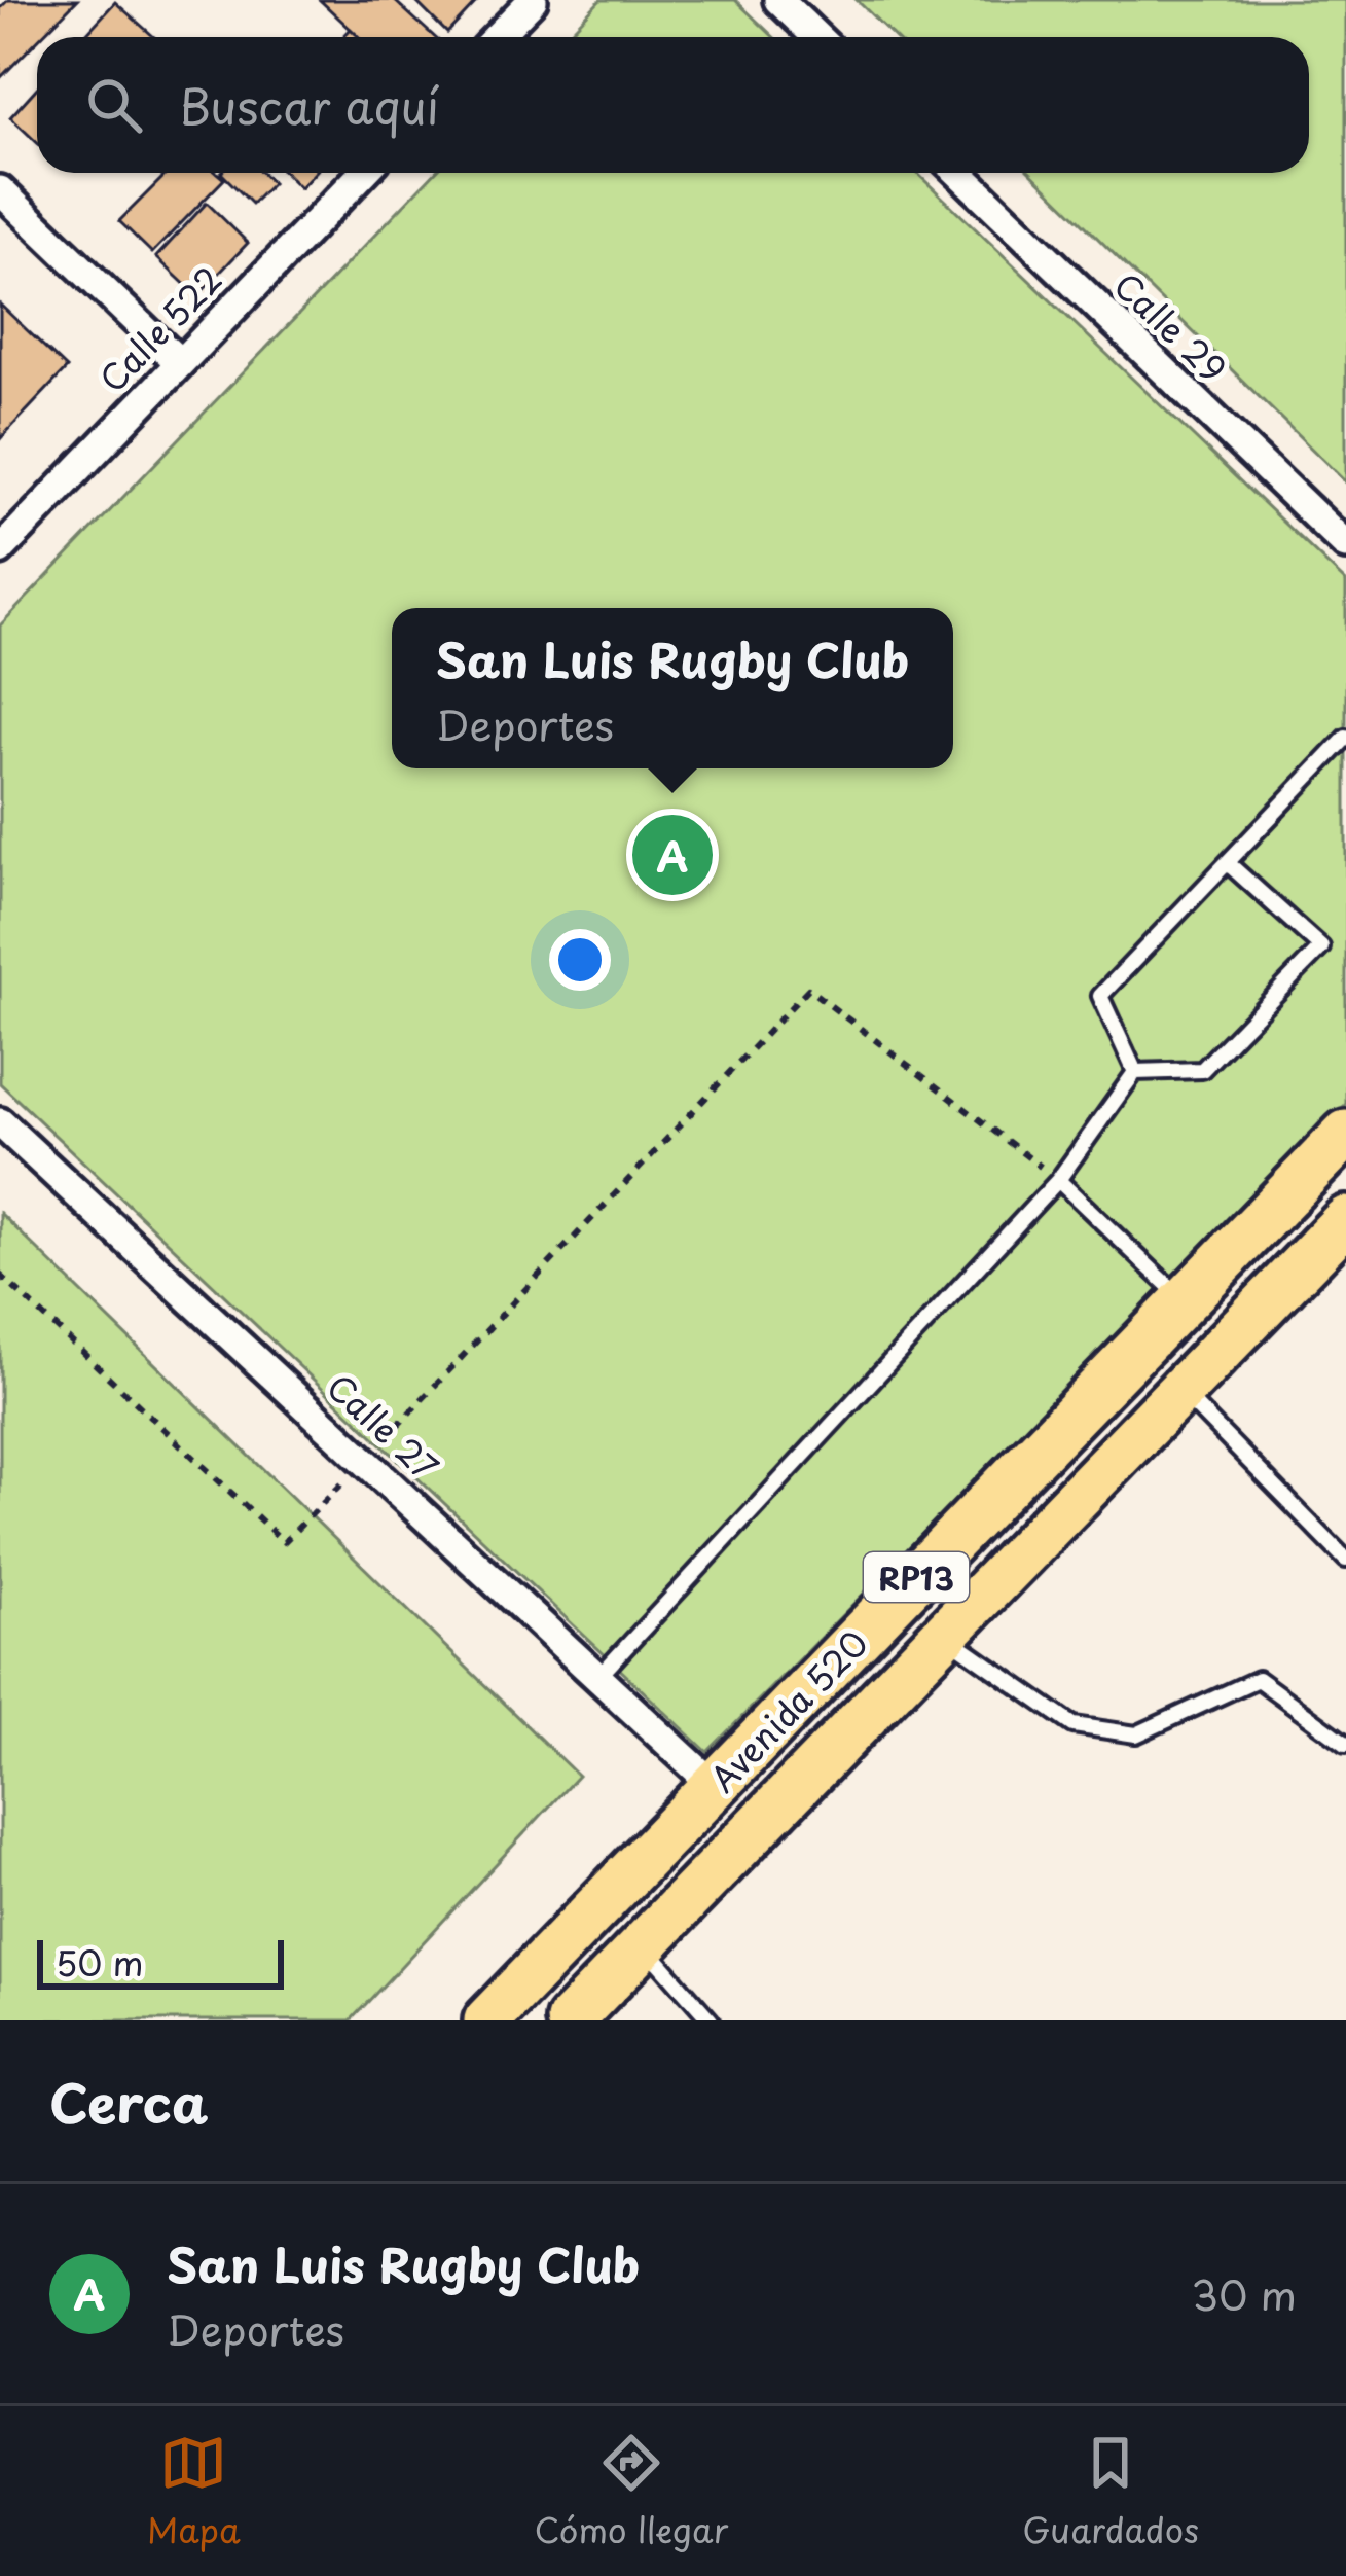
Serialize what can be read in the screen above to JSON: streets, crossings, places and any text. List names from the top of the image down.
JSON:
{
  "streets": {
    "main road": ["RP13", "Avenida 520"],
    "street": ["Calle 29", "Calle 522", "Calle 27"]
  },
  "crossings": [
    ["Calle 27", "Avenida 520"]
  ],
  "scale_bar": "50 m",
  "page": {
    "search": "Buscar aquí",
    "popup": ["San Luis Rugby Club", "Deportes"],
    "pins": "A",
    "scale": "50 m",
    "heading": "Cerca",
    "list": [
      {
        "mark": "A",
        "name": "San Luis Rugby Club",
        "note": "Deportes",
        "value": "30 m"
      }
    ],
    "nav": ["Mapa", "Cómo llegar", "Guardados"]
  }
}
